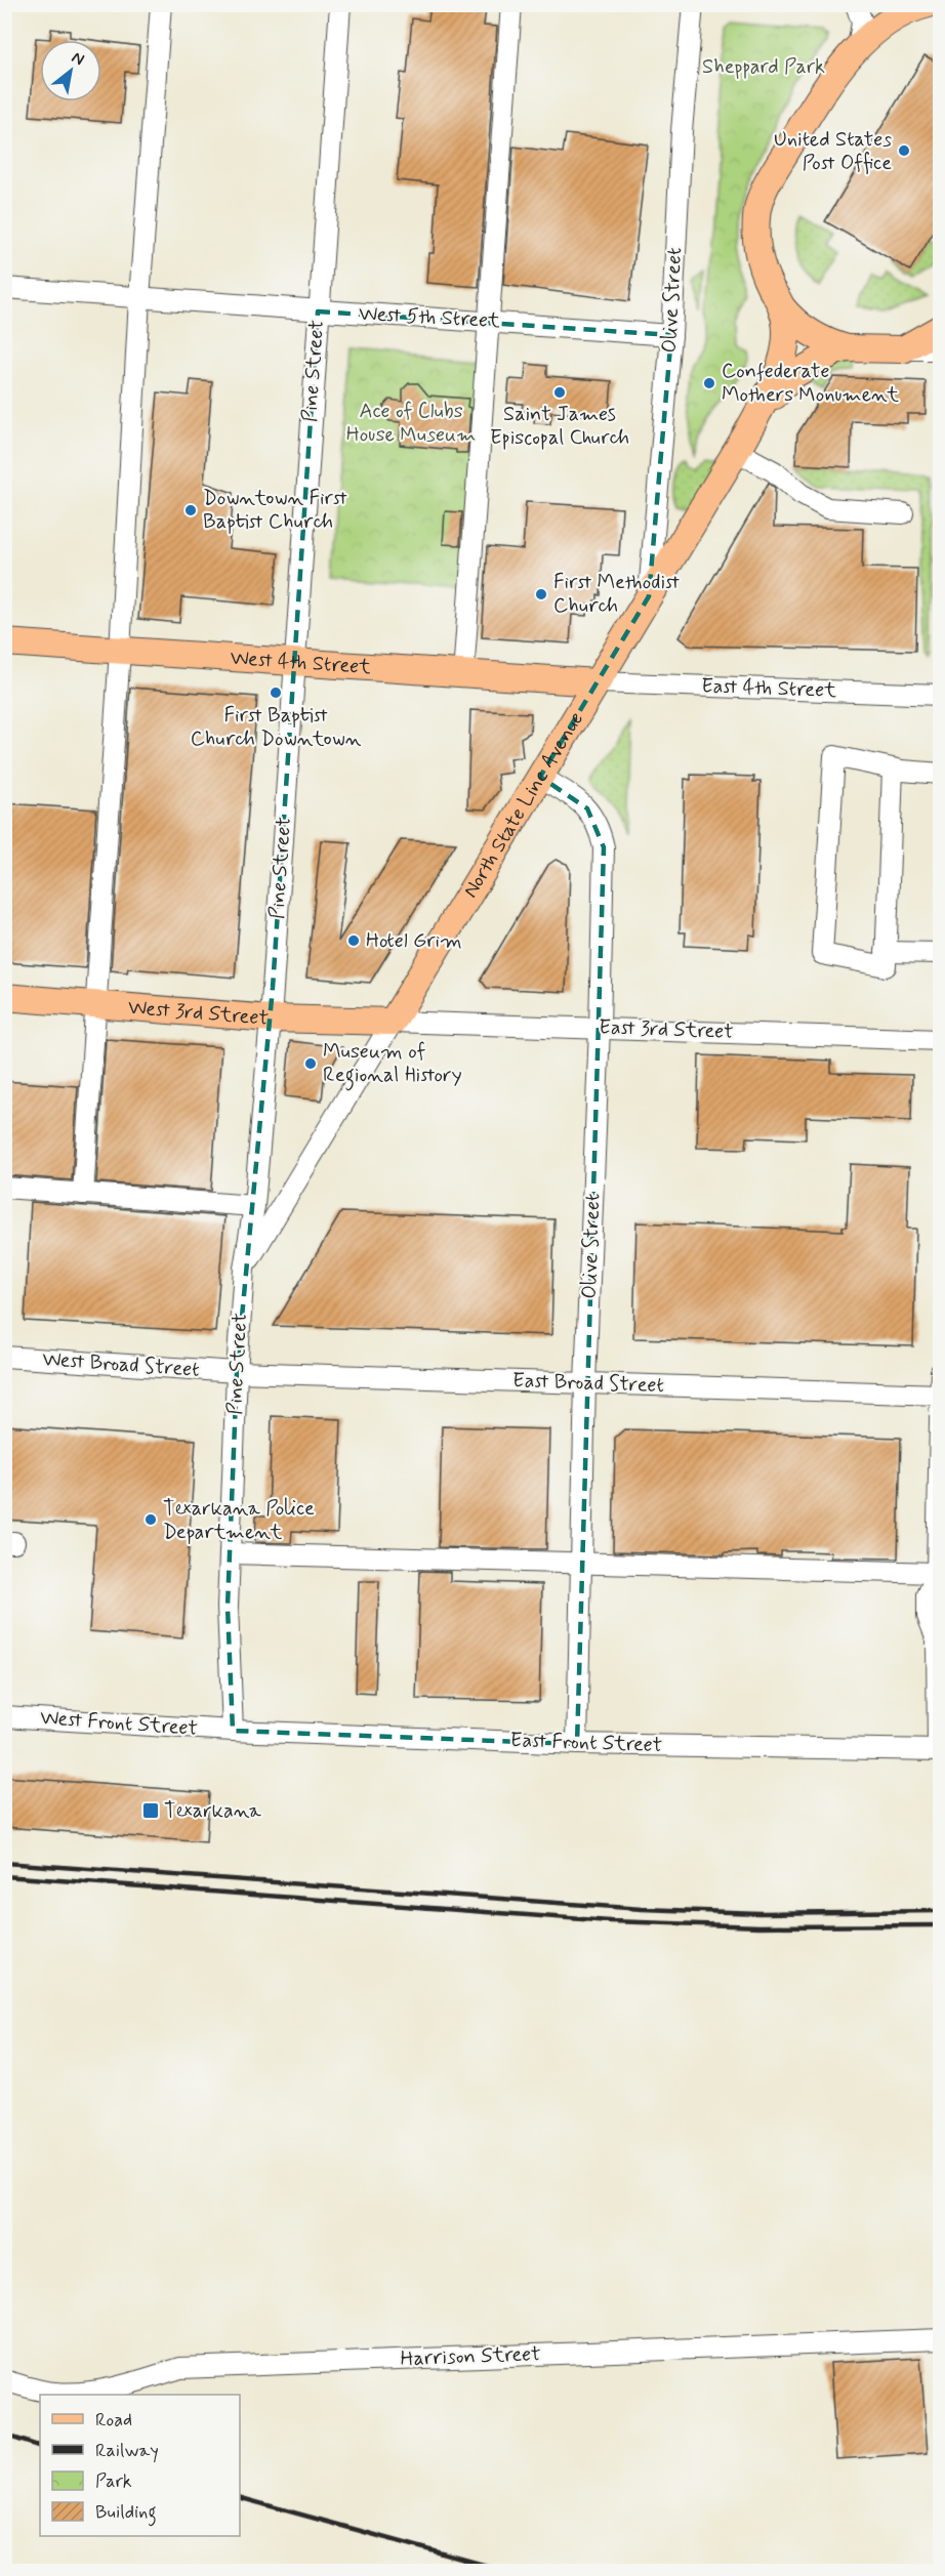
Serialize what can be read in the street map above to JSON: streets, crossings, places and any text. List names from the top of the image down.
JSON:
{
  "streets": {
    "main road": ["West 4th Street", "North State Line Avenue", "West 3rd Street"],
    "street": [
      "Olive Street",
      "West 5th Street",
      "Pine Street",
      "East 4th Street",
      "East 3rd Street",
      "West Broad Street",
      "East Broad Street",
      "West Front Street",
      "East Front Street",
      "Harrison Street"
    ]
  },
  "crossings": [
    ["Olive Street", "West 5th Street"],
    ["Olive Street", "North State Line Avenue"],
    ["Olive Street", "East 3rd Street"],
    ["Olive Street", "East Broad Street"],
    ["Olive Street", "East Front Street"],
    ["West 5th Street", "Pine Street"],
    ["Pine Street", "West 4th Street"],
    ["Pine Street", "North State Line Avenue"],
    ["Pine Street", "West 3rd Street"],
    ["Pine Street", "West Broad Street"],
    ["Pine Street", "East Broad Street"],
    ["Pine Street", "West Front Street"],
    ["Pine Street", "East Front Street"],
    ["West 4th Street", "East 4th Street"],
    ["West 4th Street", "North State Line Avenue"],
    ["East 4th Street", "North State Line Avenue"],
    ["North State Line Avenue", "West 3rd Street"],
    ["North State Line Avenue", "East 3rd Street"],
    ["West 3rd Street", "East 3rd Street"],
    ["West Broad Street", "East Broad Street"],
    ["West Front Street", "East Front Street"]
  ],
  "parks": ["Sheppard Park", "Ace of Clubs House Museum"],
  "places": {
    "other": [
      "United States Post Office",
      "Confederate Mothers Monument",
      "Saint James Episcopal Church",
      "Downtown First Baptist Church",
      "First Methodist Church",
      "First Baptist Church Downtown",
      "Hotel Grim",
      "Museum of Regional History",
      "Texarkana Police Department"
    ],
    "transit": ["Texarkana"]
  },
  "legend": [
    "Road",
    "Railway",
    "Park",
    "Building"
  ],
  "north": "top right"
}
